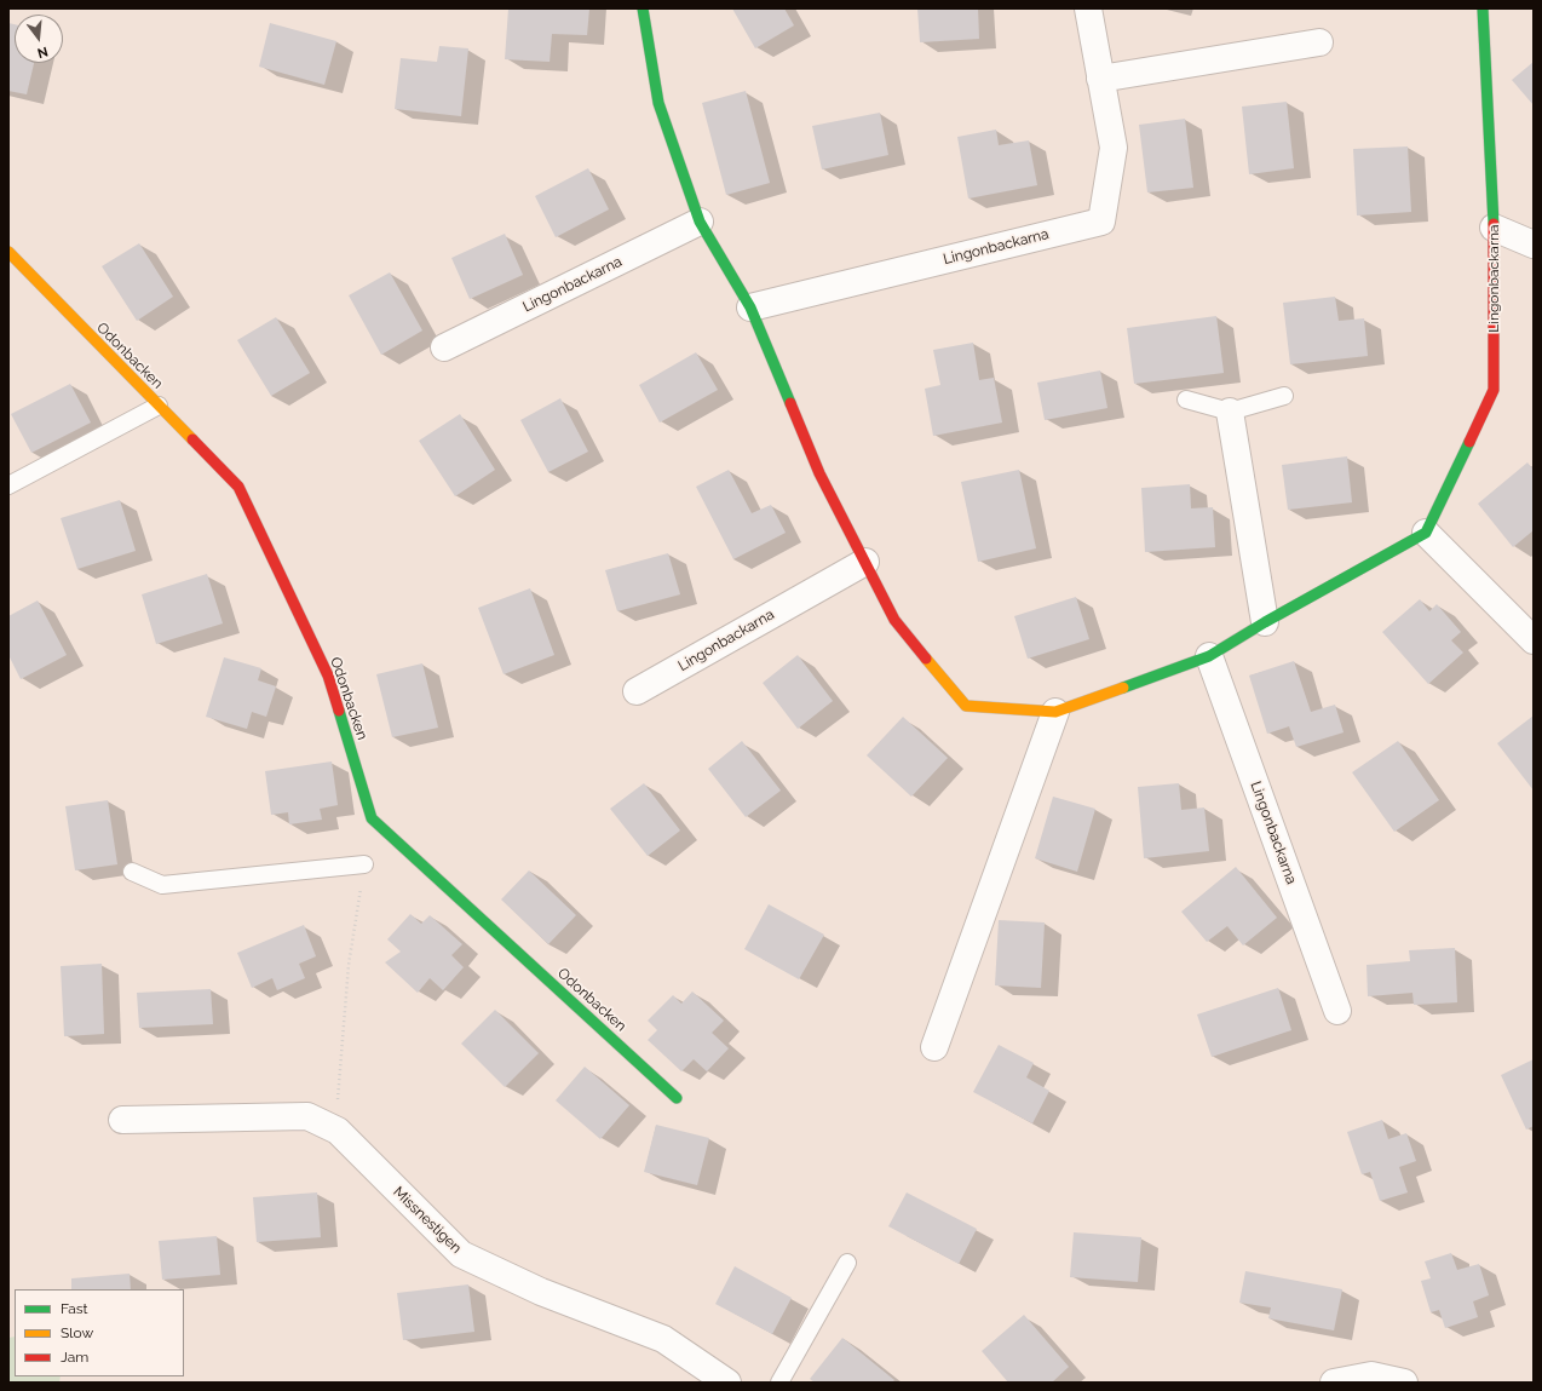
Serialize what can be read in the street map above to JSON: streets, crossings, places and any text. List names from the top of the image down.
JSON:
{
  "streets": {
    "street": ["Lingonbackarna", "Odonbacken", "Missnestigen"]
  },
  "legend": ["Fast", "Slow", "Jam"],
  "north": "bottom"
}
